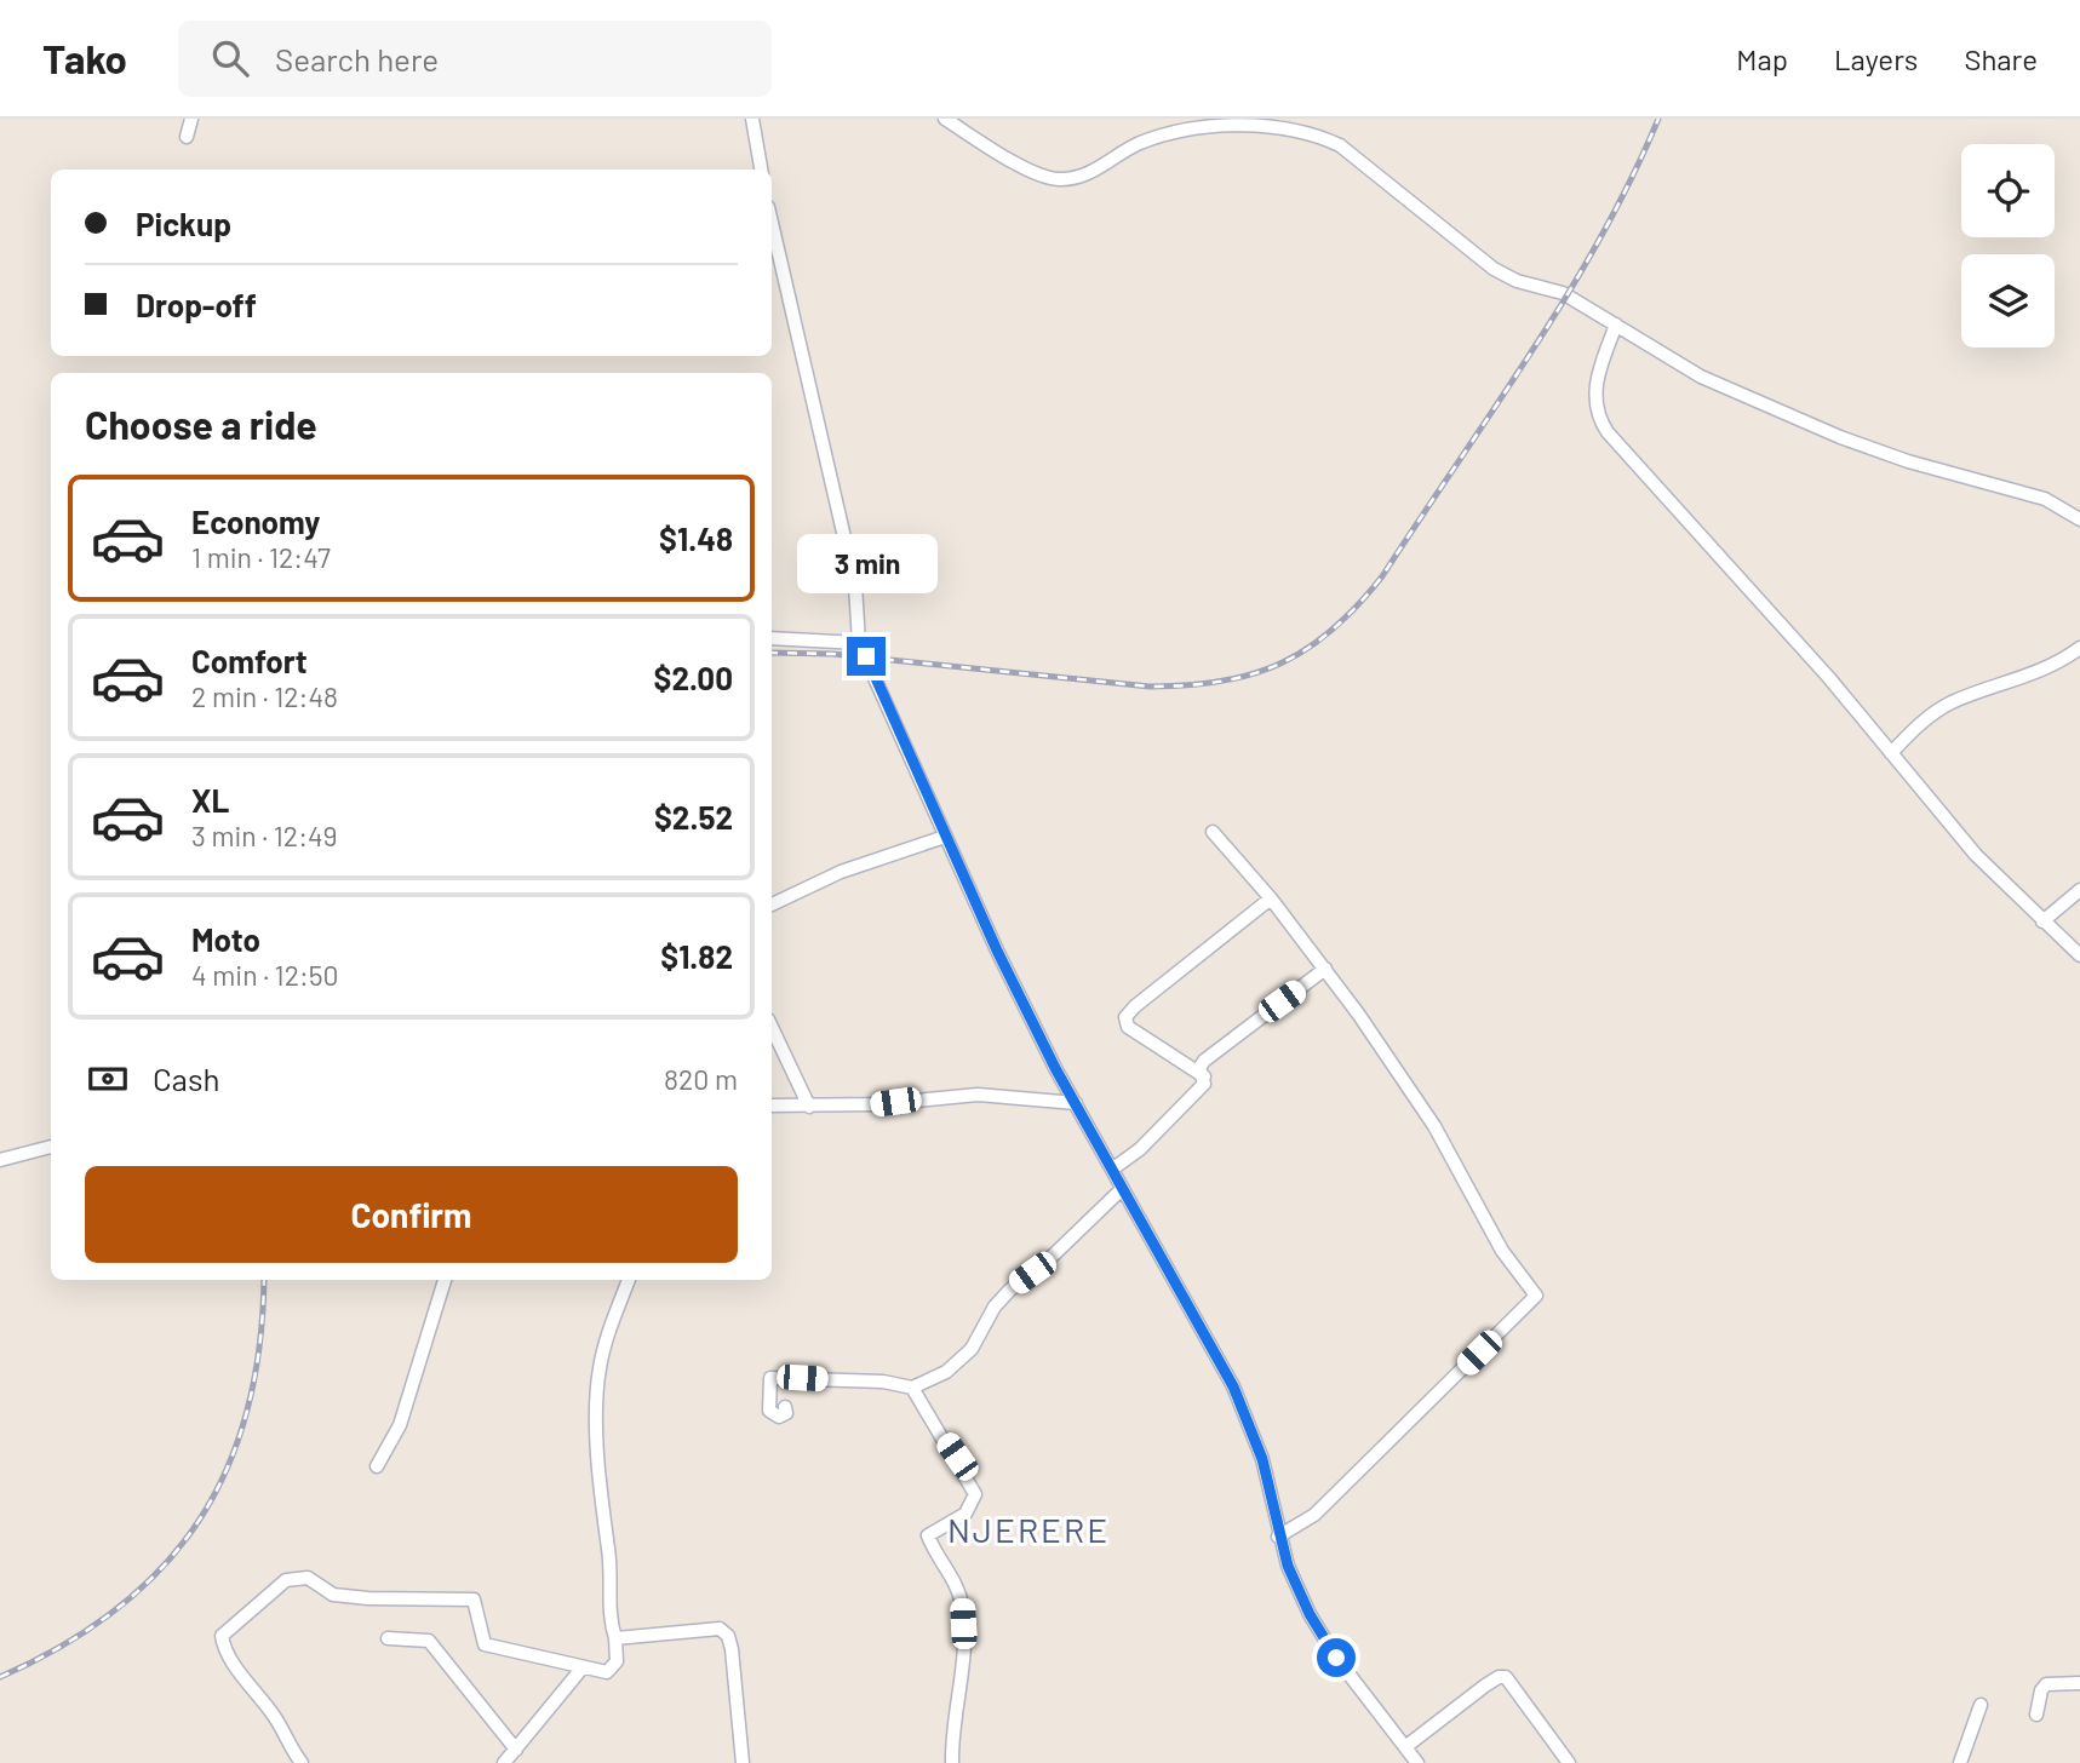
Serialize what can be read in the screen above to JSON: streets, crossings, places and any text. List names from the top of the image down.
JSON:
{
  "districts": ["NJERERE"],
  "page": {
    "header": "Tako",
    "search": "Search here",
    "nav": ["Map", "Layers", "Share"],
    "banner": ["Pickup", "Drop-off"],
    "heading": "Choose a ride",
    "list": [
      {
        "name": "Economy",
        "note": "1 min · 12:47",
        "value": "$1.48"
      },
      {
        "name": "Comfort",
        "note": "2 min · 12:48",
        "value": "$2.00"
      },
      {
        "name": "XL",
        "note": "3 min · 12:49",
        "value": "$2.52"
      },
      {
        "name": "Moto",
        "note": "4 min · 12:50",
        "value": "$1.82"
      }
    ],
    "bubble": "3 min",
    "pay": ["Cash", "820 m"],
    "buttons": "Confirm"
  }
}
